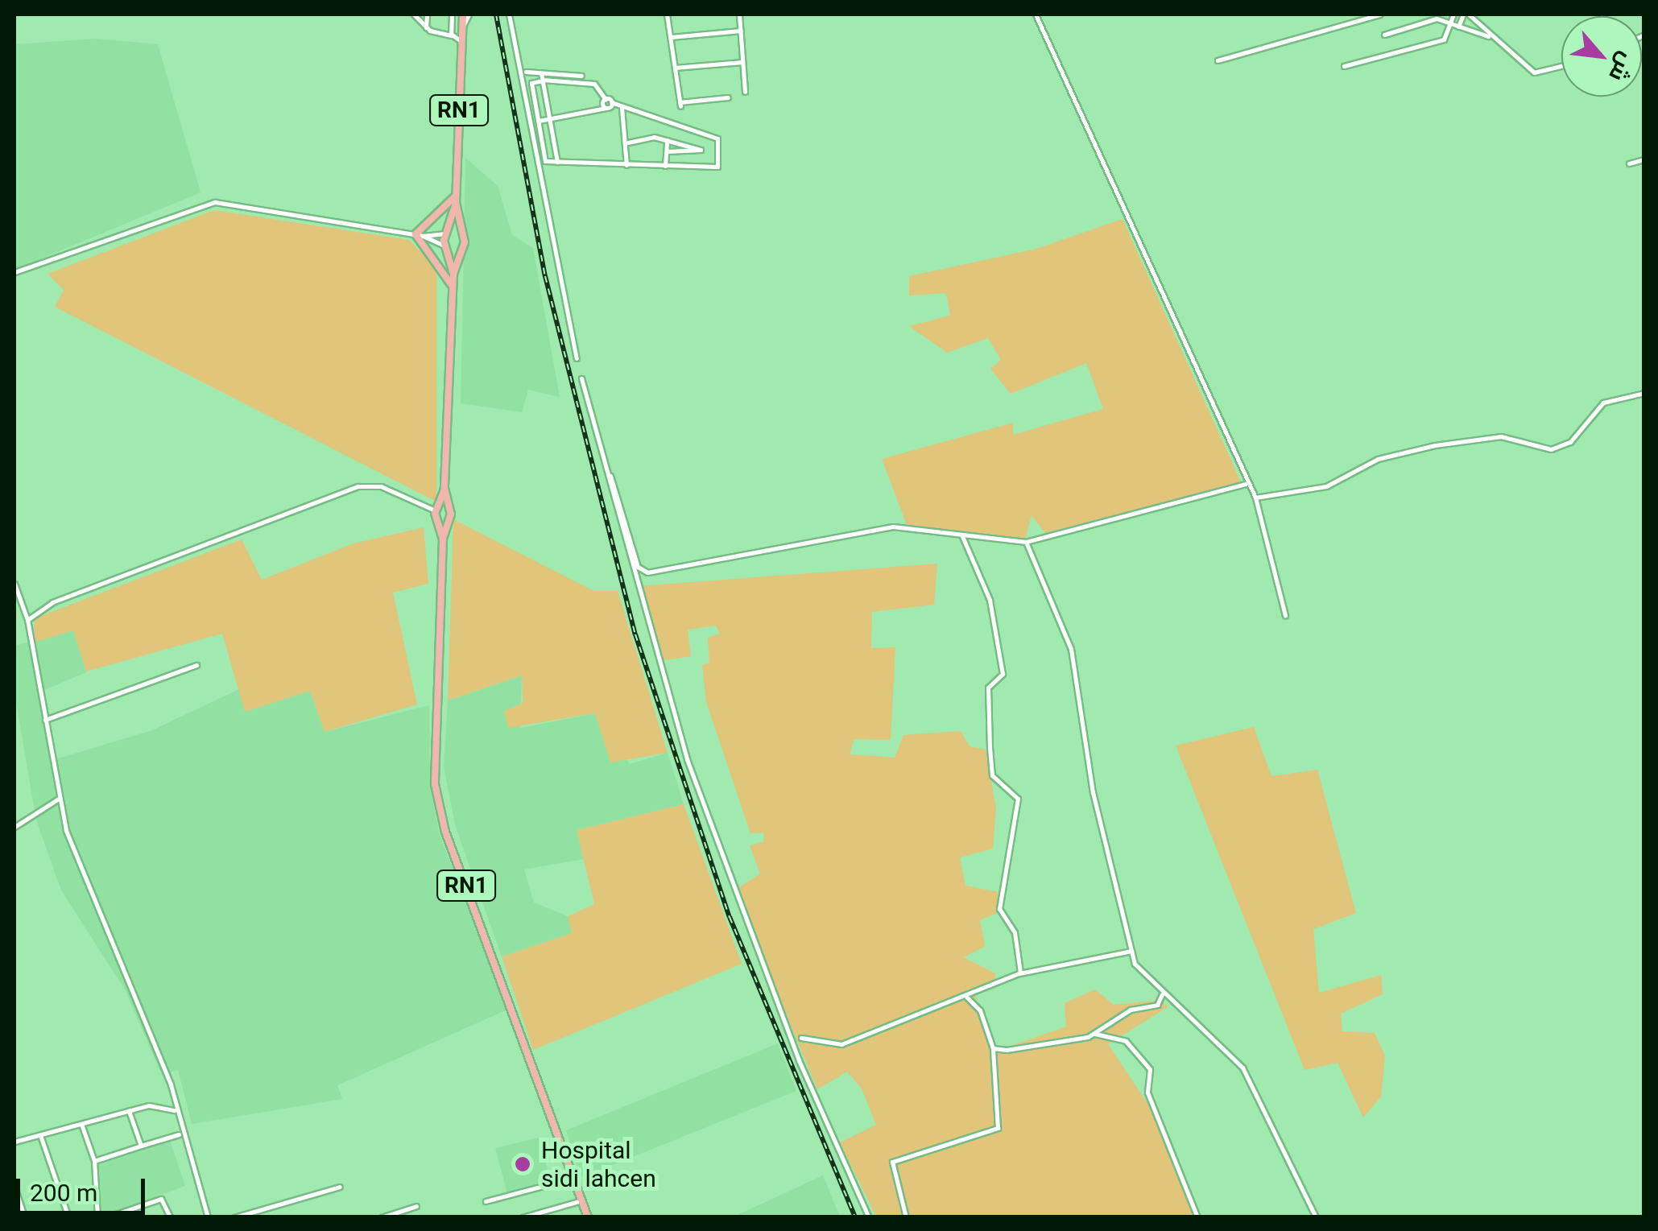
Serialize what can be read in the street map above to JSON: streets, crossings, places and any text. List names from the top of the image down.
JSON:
{
  "streets": {
    "main road": ["RN1"]
  },
  "places": ["Hospital sidi lahcen"],
  "scale_bar": "200 m",
  "north": "bottom right"
}
